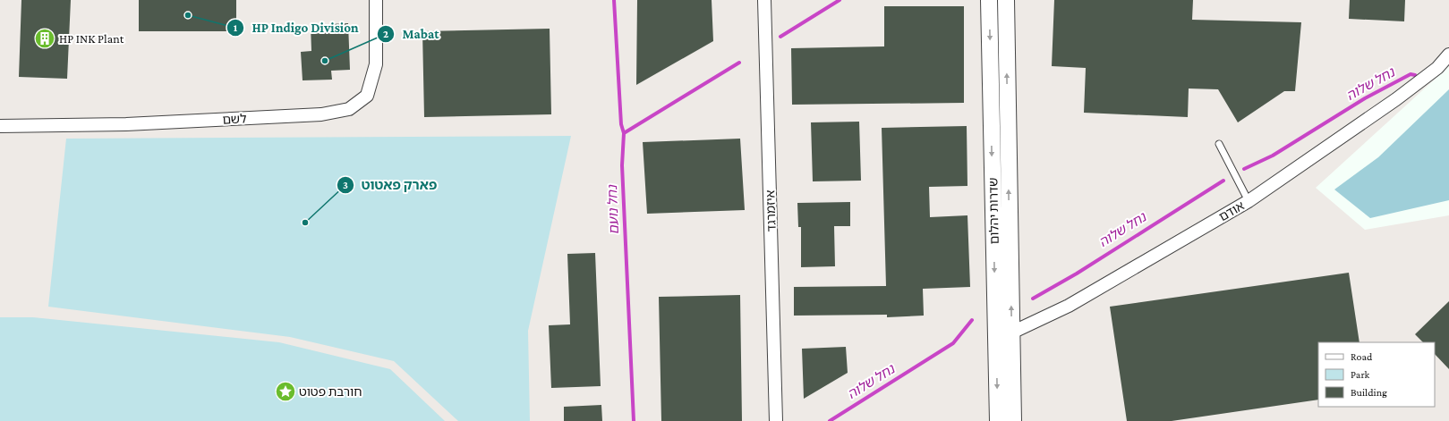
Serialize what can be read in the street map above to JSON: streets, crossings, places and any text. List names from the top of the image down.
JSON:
{
  "streets": {
    "street": [
      "לשם",
      "איזמרגד",
      "שדרות יהלום",
      "אודם"
    ]
  },
  "crossings": [
    ["שדרות יהלום", "אודם"]
  ],
  "water": ["נחל שלוה", "נחל נועם"],
  "places": {
    "other": ["HP Indigo Division", "Mabat", "פארק פאטוט"],
    "building": ["HP INK Plant"],
    "place": ["חורבת פטוט"]
  },
  "legend": ["Road", "Park", "Building"]
}
